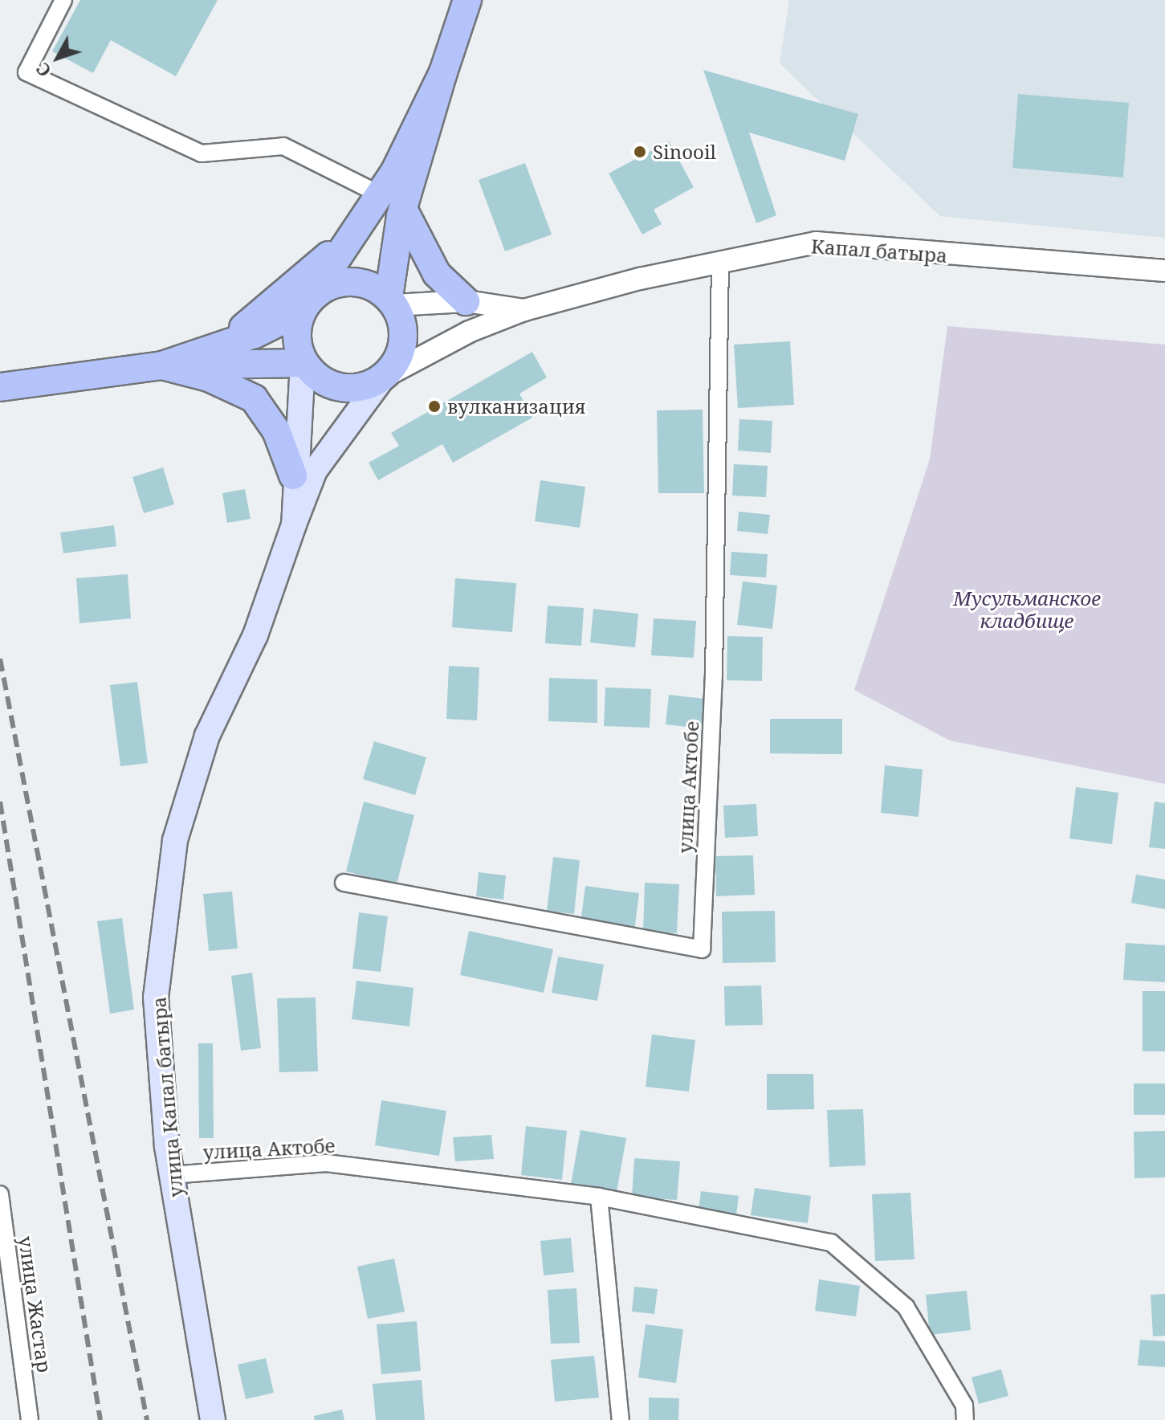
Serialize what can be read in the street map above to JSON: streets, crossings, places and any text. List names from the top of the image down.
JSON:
{
  "streets": {
    "main road": ["улица Капал батыра"],
    "street": ["Капал батыра", "улица Актобе", "улица Жастар"]
  },
  "crossings": [
    ["Капал батыра", "улица Актобе"],
    ["Капал батыра", "улица Капал батыра"],
    ["улица Актобе", "улица Капал батыра"]
  ],
  "parks": ["Мусульманское кладбище"],
  "places": ["Sinooil", "вулканизация"],
  "north": "bottom left"
}
